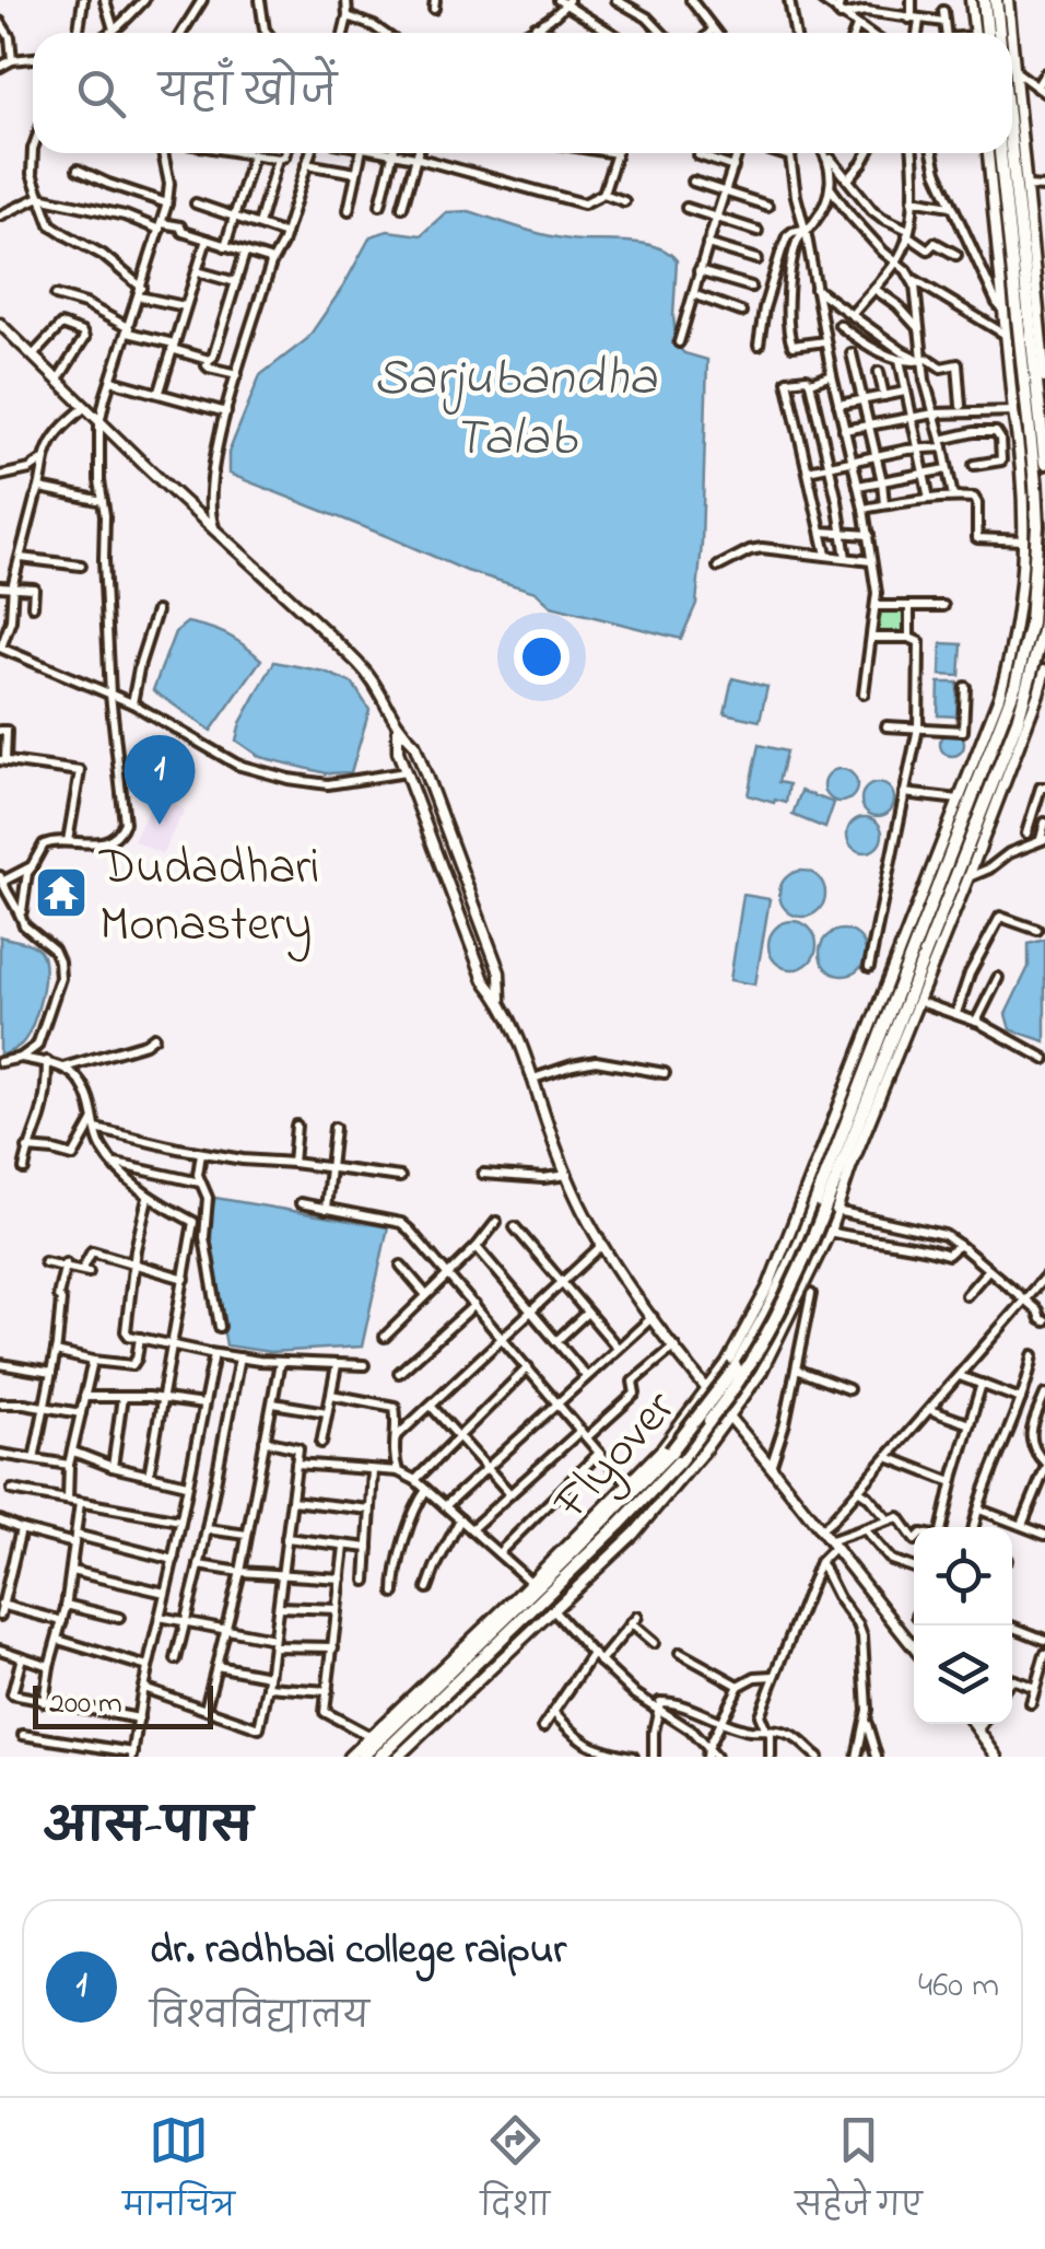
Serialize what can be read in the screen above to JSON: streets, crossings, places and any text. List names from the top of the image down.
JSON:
{
  "streets": {
    "highway": ["Flyover"]
  },
  "water": ["Sarjubandha Talab"],
  "places": {
    "temple": ["Dudadhari Monastery"]
  },
  "scale_bar": "200 m",
  "page": {
    "search": "यहाँ खोजें",
    "pins": "1",
    "scale": "200 m",
    "heading": "आस-पास",
    "list": [
      {
        "mark": "1",
        "name": "dr. radhbai college raipur",
        "note": "विश्वविद्यालय",
        "value": "460 m"
      }
    ],
    "nav": ["मानचित्र", "दिशा", "सहेजे गए"]
  }
}
